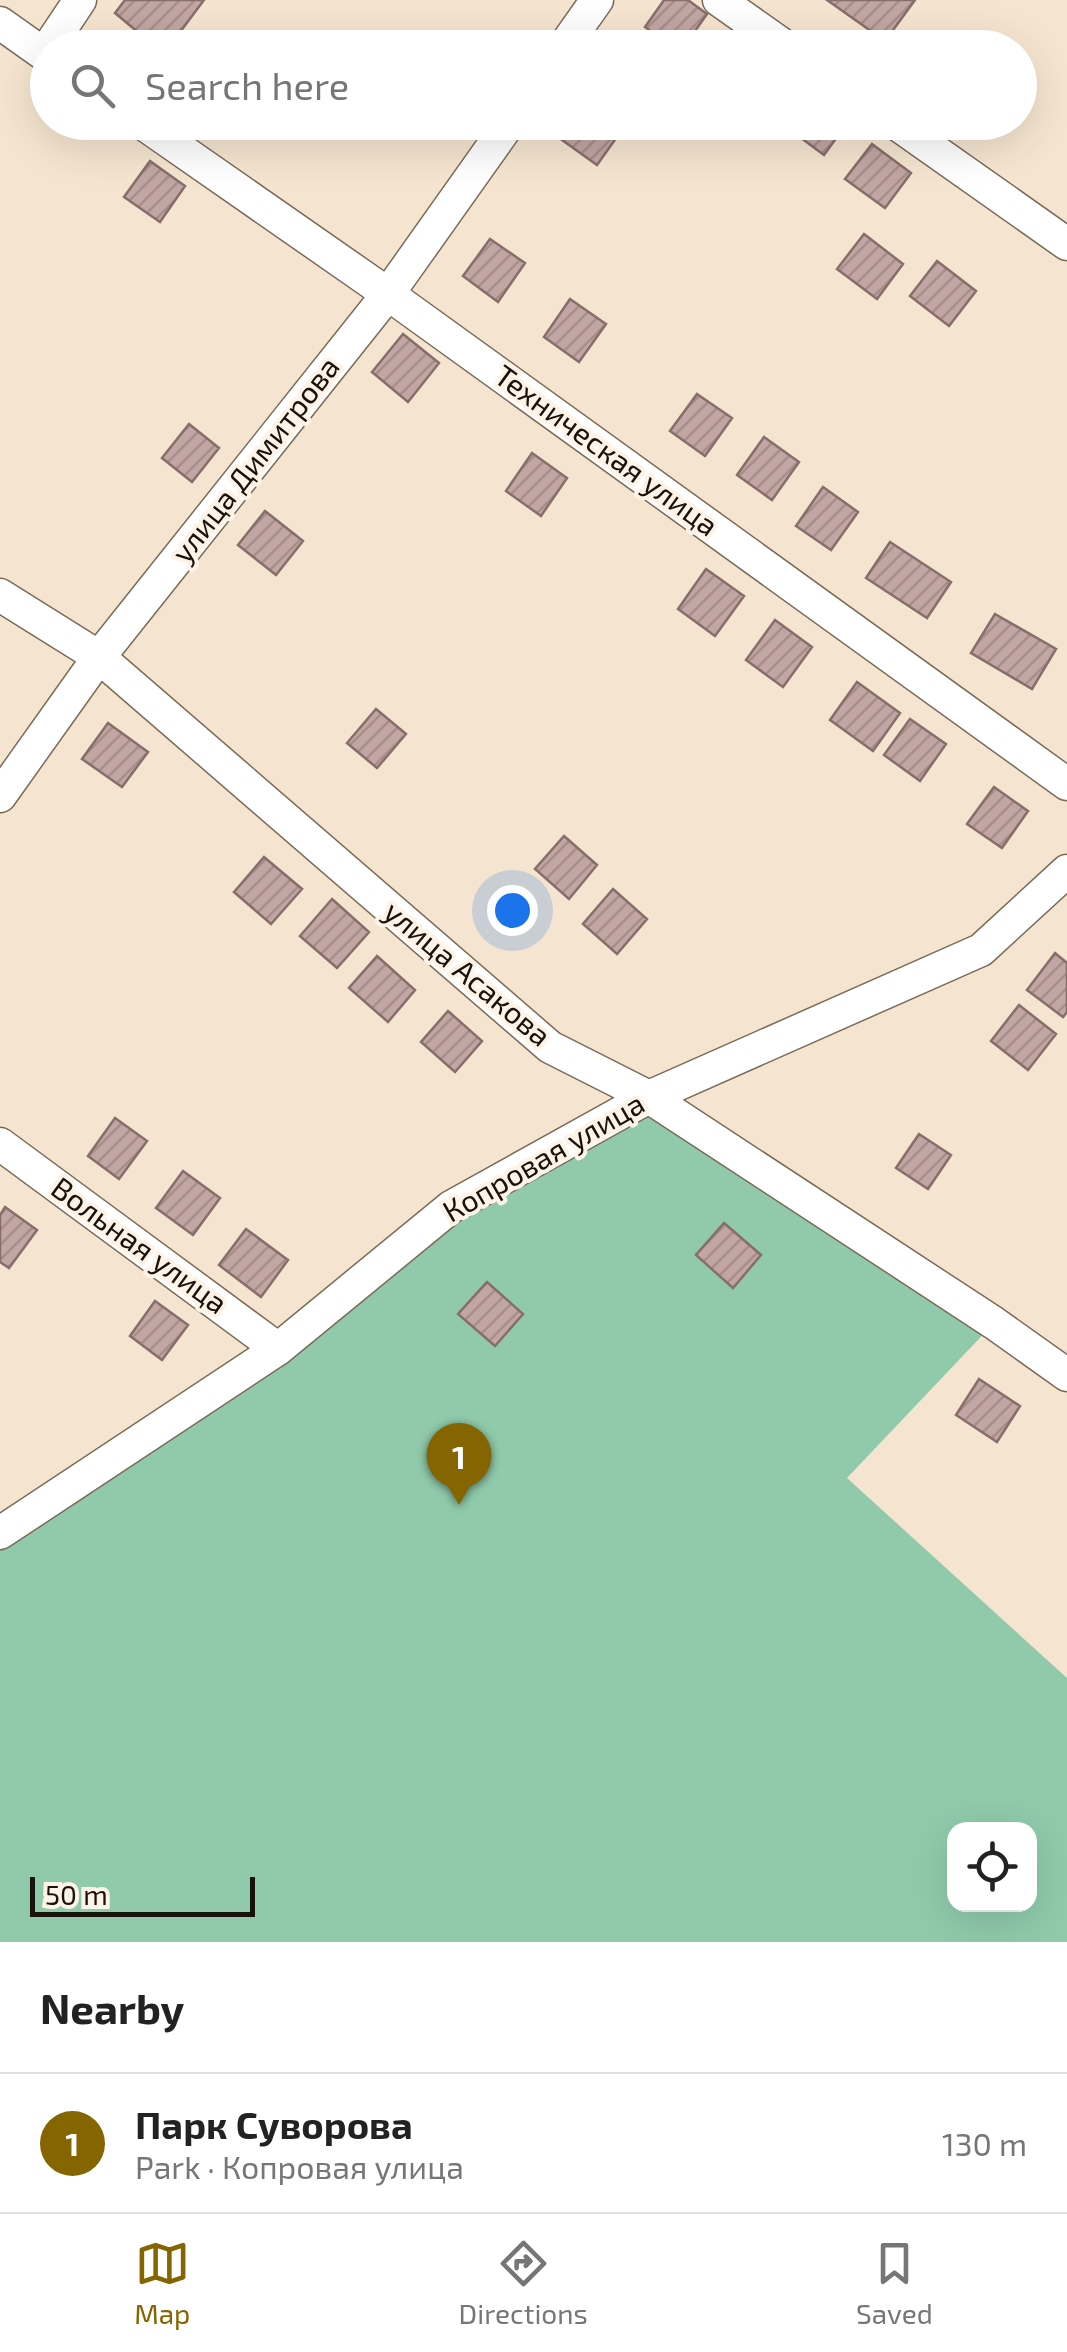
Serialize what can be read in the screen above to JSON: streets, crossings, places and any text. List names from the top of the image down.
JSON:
{
  "streets": {
    "street": [
      "Техническая улица",
      "улица Димитрова",
      "улица Асакова",
      "Копровая улица",
      "Вольная улица"
    ]
  },
  "crossings": [
    ["Техническая улица", "улица Димитрова"],
    ["улица Димитрова", "улица Асакова"],
    ["улица Асакова", "Копровая улица"],
    ["Копровая улица", "Вольная улица"]
  ],
  "scale_bar": "50 m",
  "page": {
    "search": "Search here",
    "pins": "1",
    "scale": "50 m",
    "heading": "Nearby",
    "list": [
      {
        "mark": "1",
        "name": "Парк Суворова",
        "note": "Park · Копровая улица",
        "value": "130 m"
      }
    ],
    "nav": ["Map", "Directions", "Saved"]
  }
}
